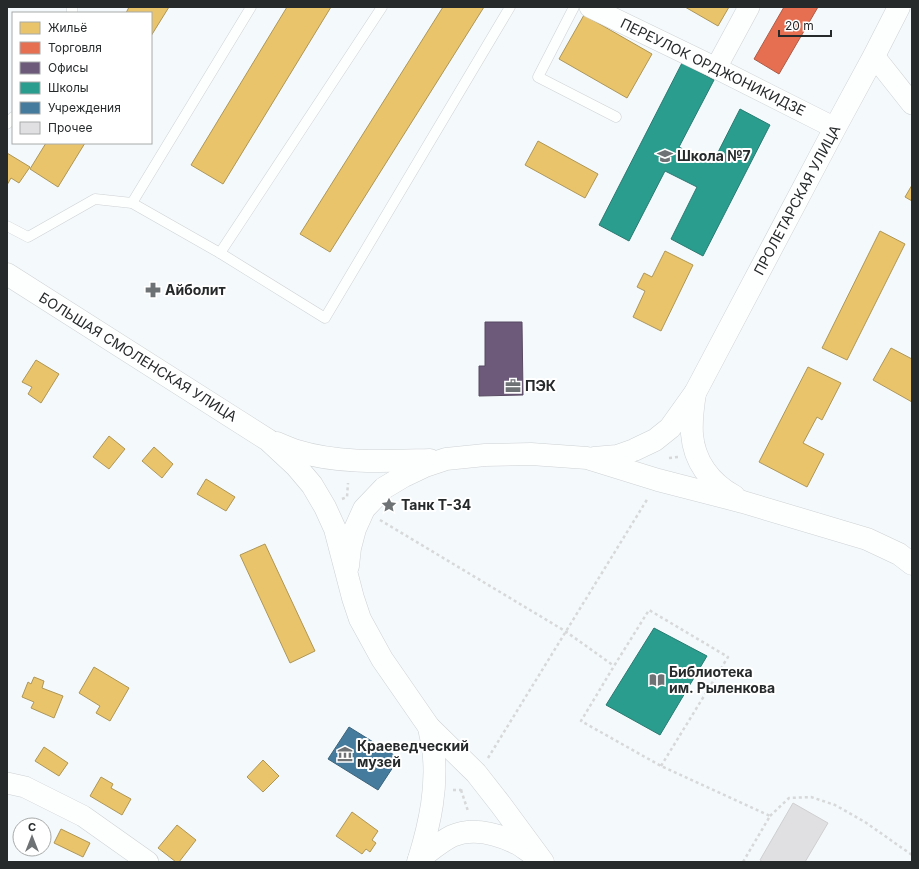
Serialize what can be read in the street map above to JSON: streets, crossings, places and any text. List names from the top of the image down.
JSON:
{
  "streets": {
    "main road": ["ПРОЛЕТАРСКАЯ УЛИЦА", "БОЛЬШАЯ СМОЛЕНСКАЯ УЛИЦА"],
    "street": ["ПЕРЕУЛОК ОРДЖОНИКИДЗЕ"]
  },
  "crossings": [
    ["ПЕРЕУЛОК ОРДЖОНИКИДЗЕ", "ПРОЛЕТАРСКАЯ УЛИЦА"]
  ],
  "places": {
    "school or university": ["Школа №7"],
    "pharmacy": ["Айболит"],
    "office": ["ПЭК"],
    "place": ["Танк Т-34"],
    "library": ["Библиотека им. Рыленкова"],
    "museum": ["Краеведческий музей"]
  },
  "legend": [
    "Жильё",
    "Торговля",
    "Офисы",
    "Школы",
    "Учреждения",
    "Прочее"
  ],
  "scale_bar": "20 m",
  "north": "top"
}
